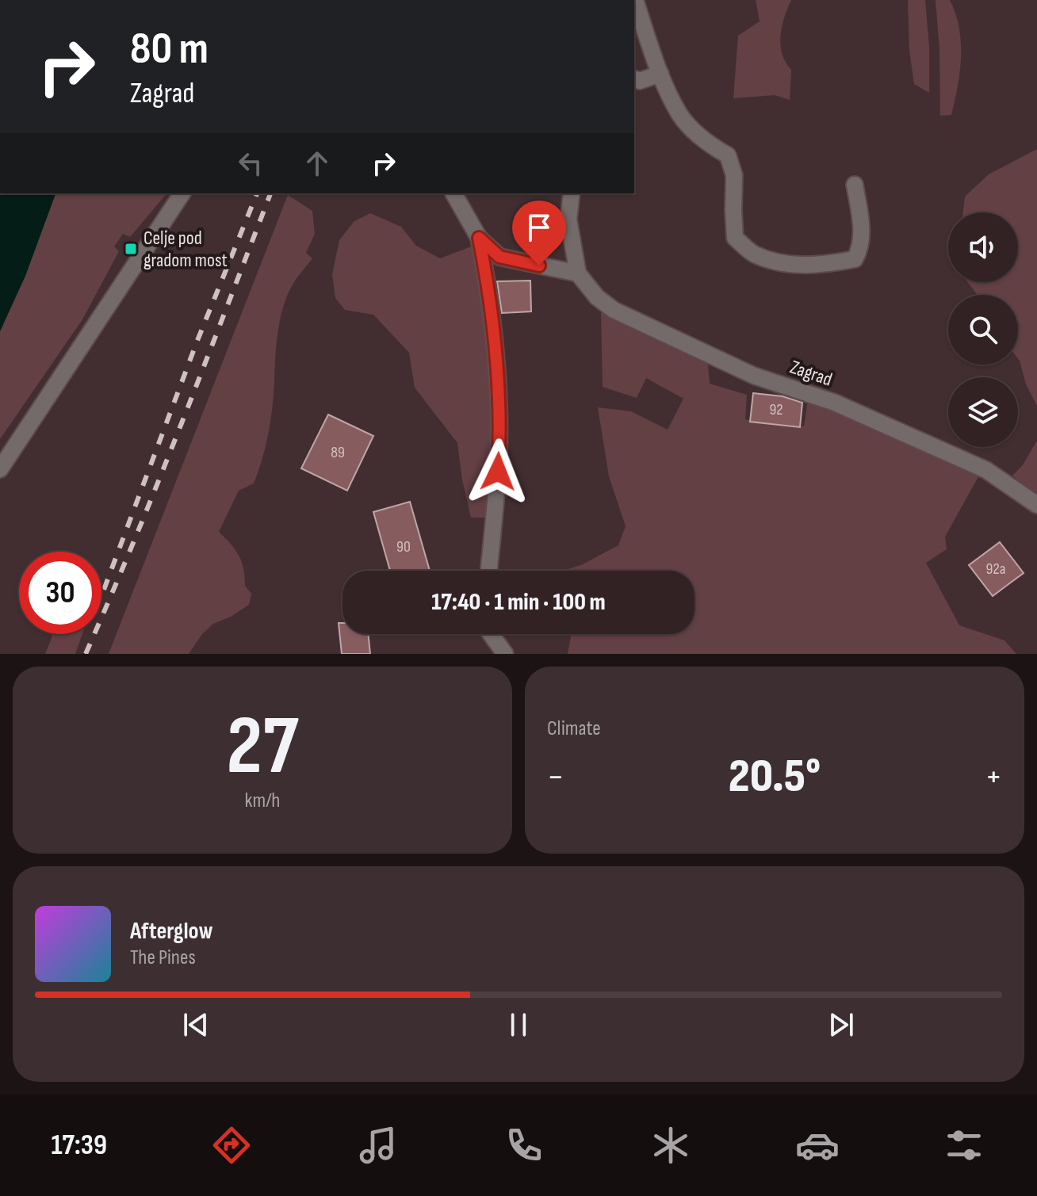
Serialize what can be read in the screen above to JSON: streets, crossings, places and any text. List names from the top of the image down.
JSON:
{
  "streets": {
    "street": ["Zagrad"]
  },
  "places": {
    "transit": ["Celje pod gradom most"]
  },
  "house_numbers": [
    "92",
    "89",
    "90",
    "92a"
  ],
  "page": {
    "turn": ["80 m", "Zagrad"],
    "limit": "30",
    "trip": "17:40 · 1 min · 100 m",
    "tile": [
      ["27", "km/h"],
      "Climate"
    ],
    "heat": ["−", "20.5°", "+"],
    "song": ["Afterglow", "The Pines"],
    "tabs": "17:39"
  }
}
